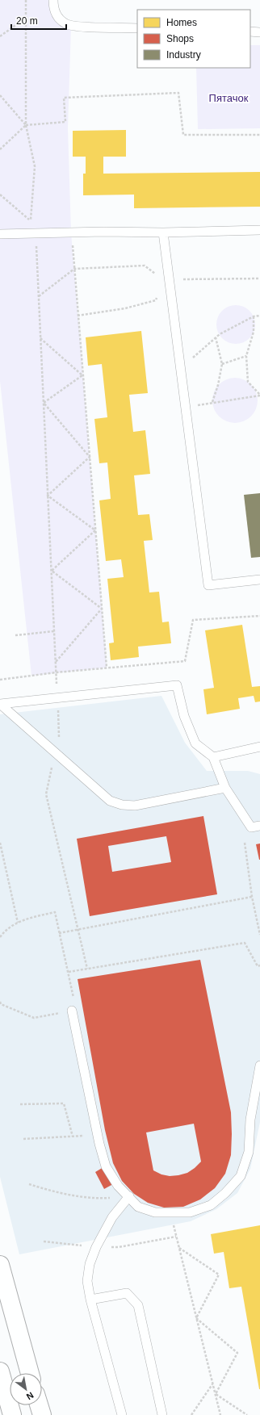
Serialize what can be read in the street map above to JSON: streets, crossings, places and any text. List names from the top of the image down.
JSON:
{
  "parks": ["Пятачок"],
  "legend": ["Homes", "Shops", "Industry"],
  "scale_bar": "20 m",
  "north": "bottom right"
}
